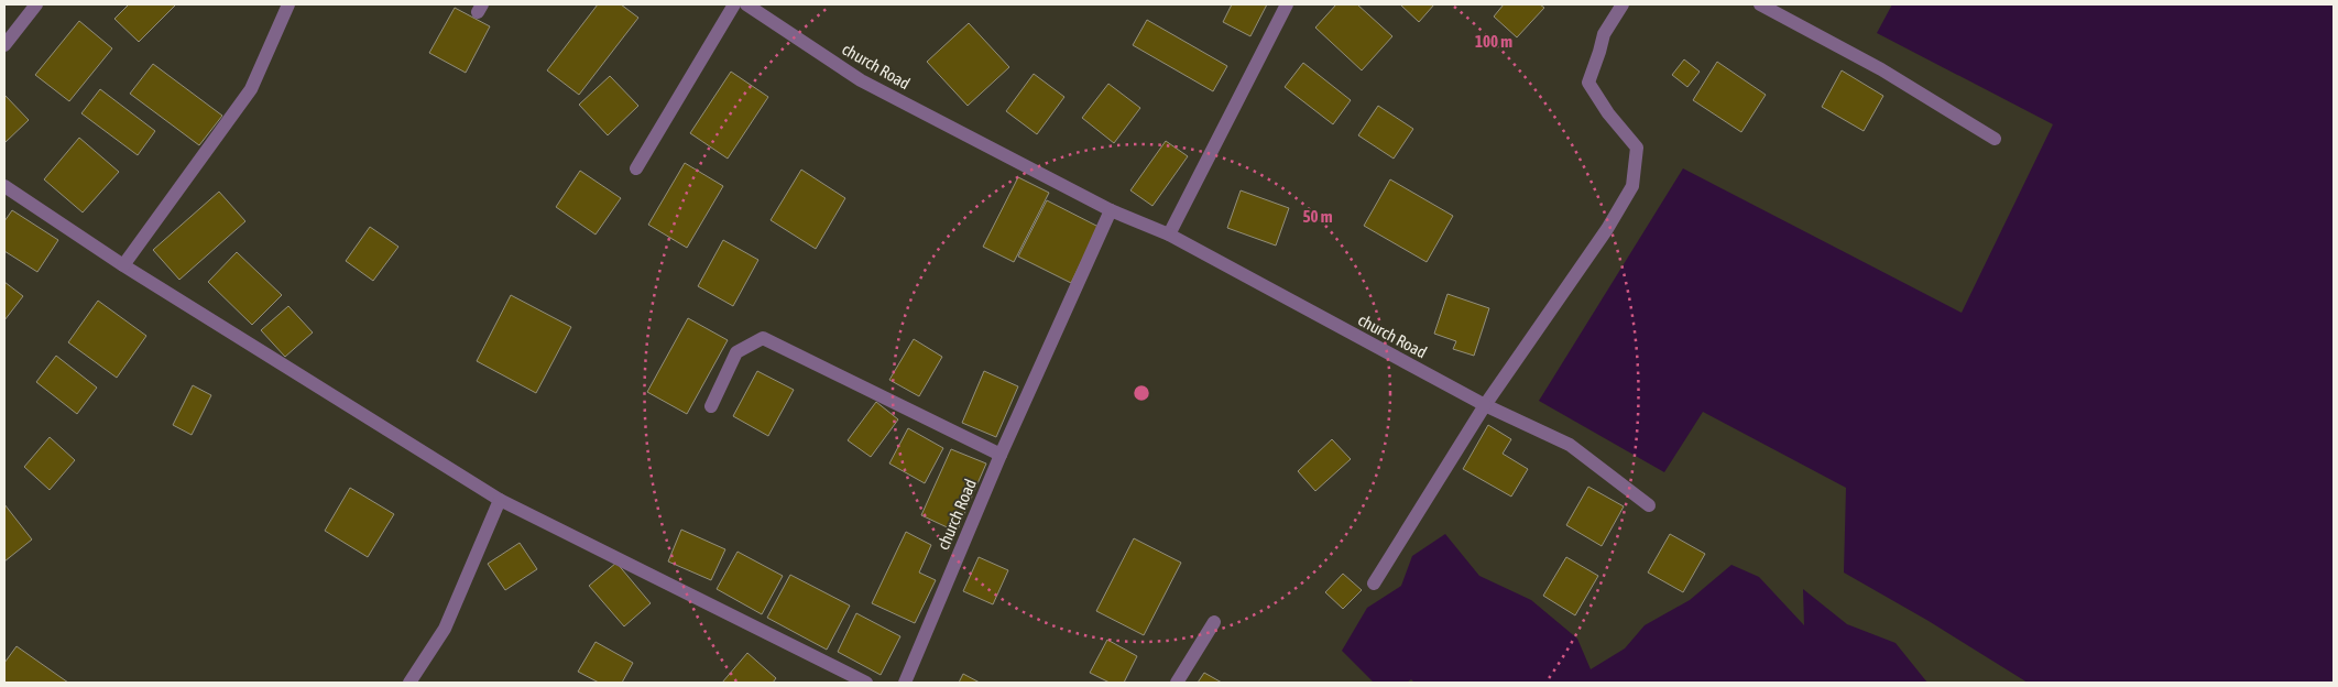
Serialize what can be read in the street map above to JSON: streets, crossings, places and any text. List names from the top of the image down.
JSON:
{
  "streets": {
    "street": ["church Road"]
  },
  "rings": ["100 m", "50 m"]
}
